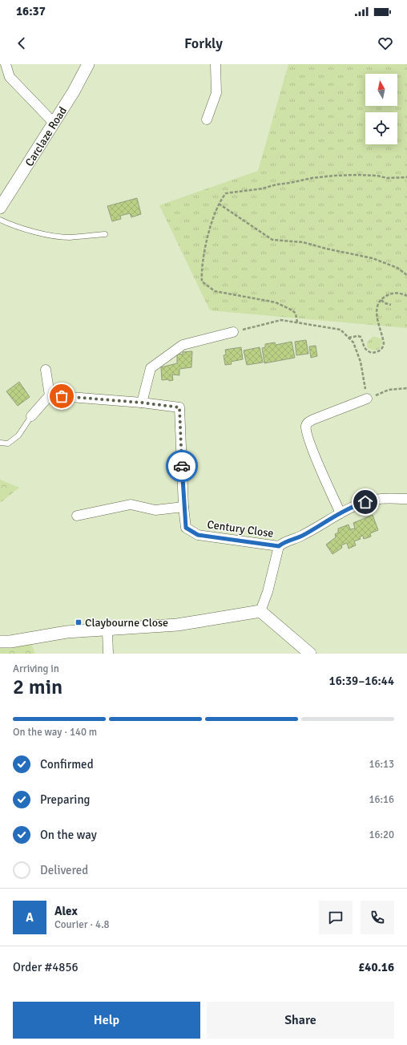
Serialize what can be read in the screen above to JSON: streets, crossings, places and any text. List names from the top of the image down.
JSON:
{
  "streets": {
    "street": ["Carclaze Road", "Century Close"]
  },
  "places": {
    "transit": ["Claybourne Close"]
  },
  "north": "top",
  "page": {
    "status": "16:37",
    "header": "Forkly",
    "heading": ["2 min", "Arriving in", "16:39–16:44"],
    "panel": [
      "Alex",
      "Courier · 4.8",
      "Order #4856",
      "£40.16"
    ],
    "bar": "On the way · 140 m",
    "list": [
      ["Confirmed", "16:13"],
      ["Preparing", "16:16"],
      ["On the way", "16:20"],
      "Delivered"
    ],
    "round": "A",
    "buttons": ["Help", "Share"]
  }
}
